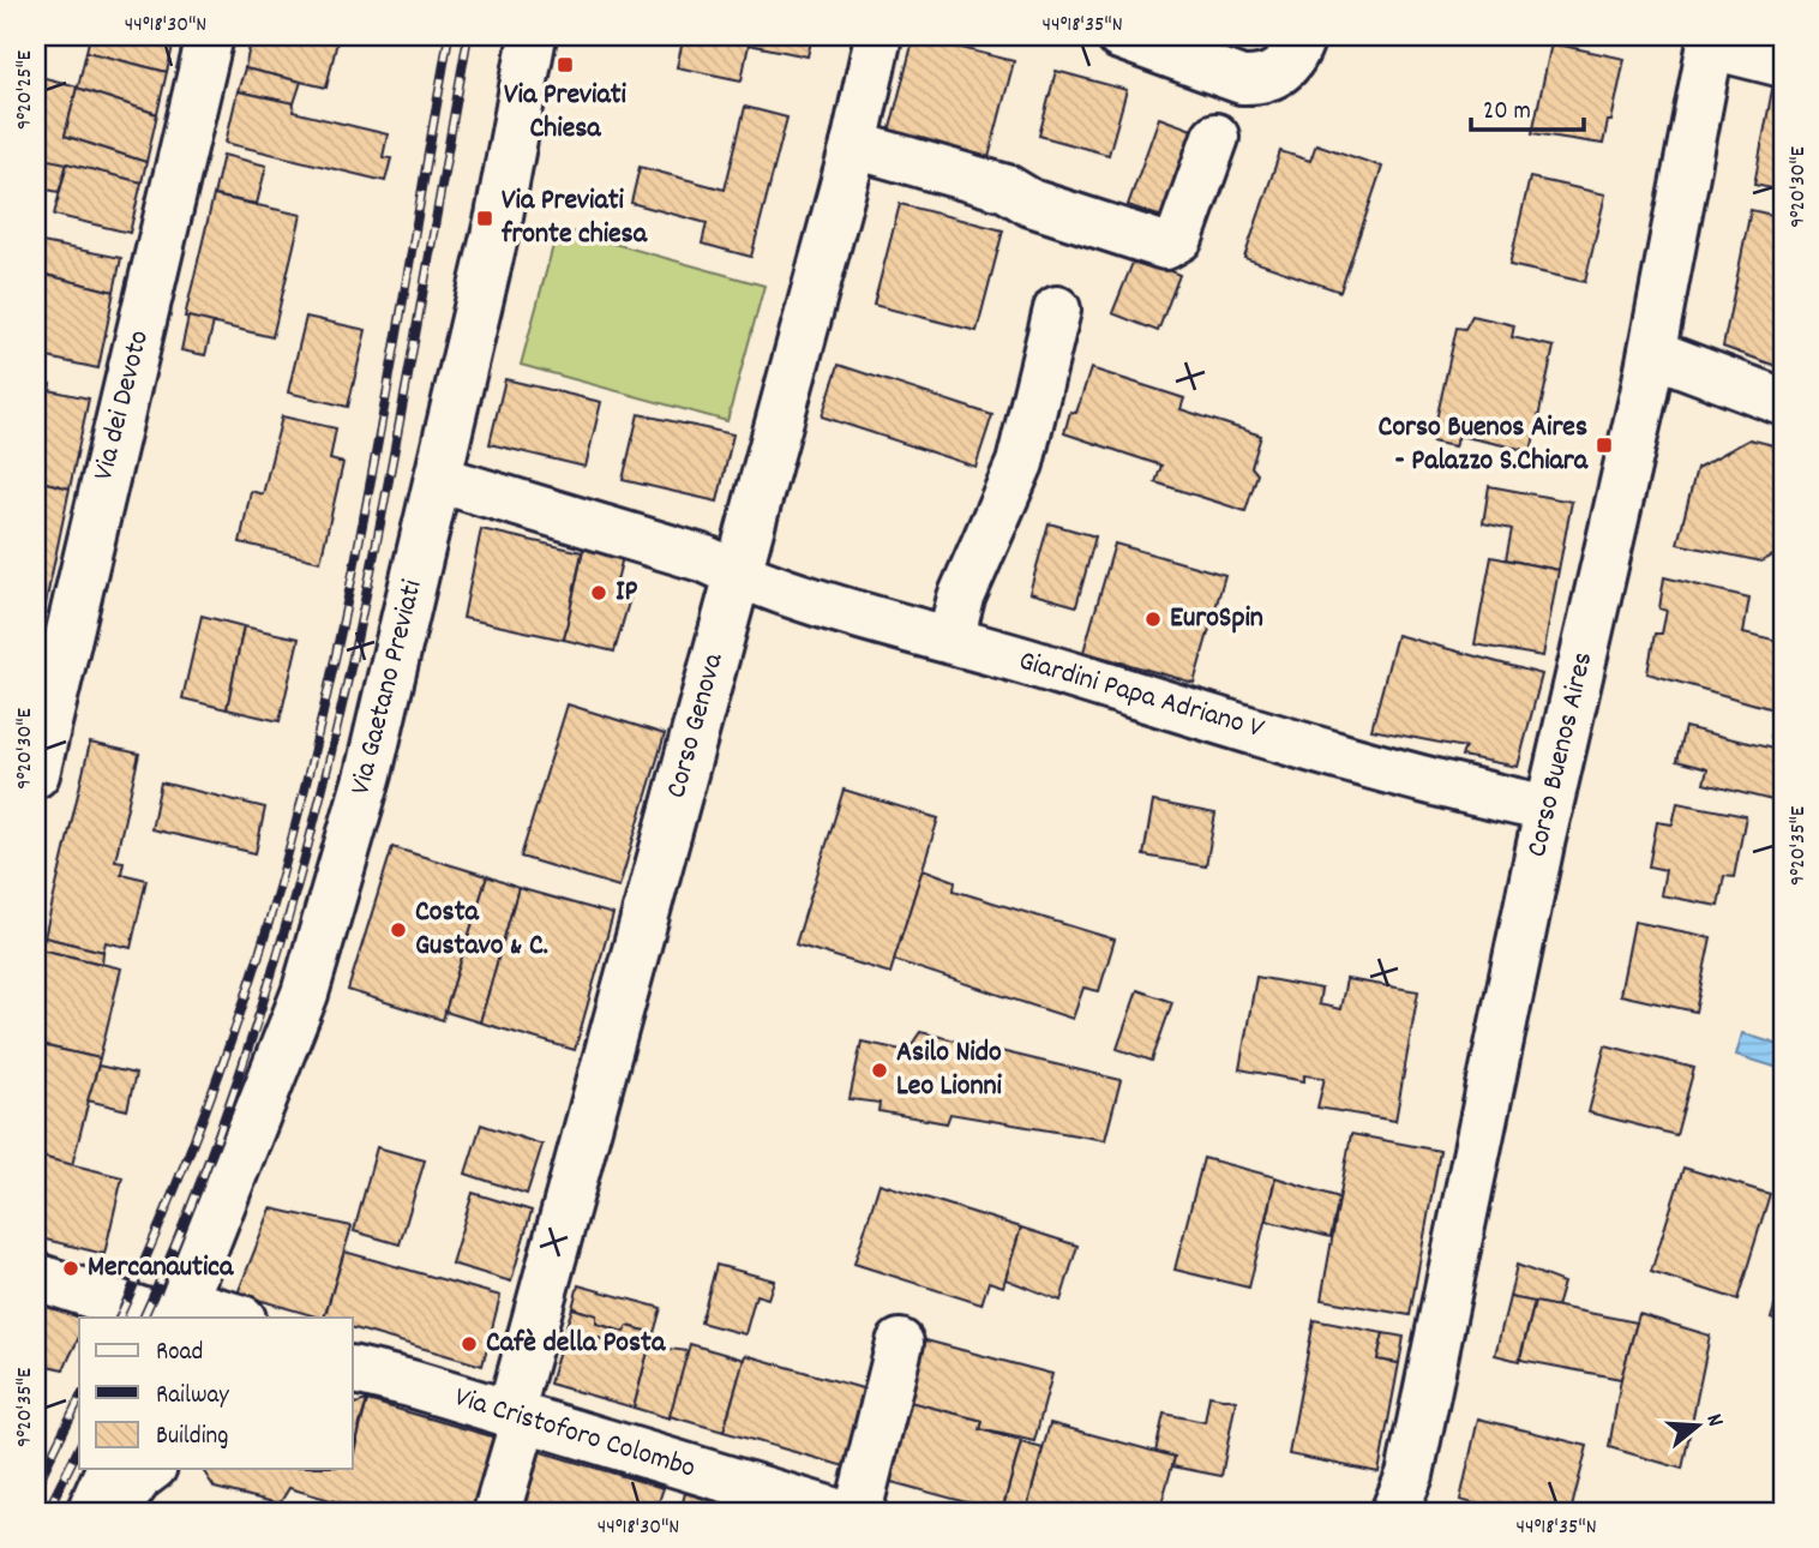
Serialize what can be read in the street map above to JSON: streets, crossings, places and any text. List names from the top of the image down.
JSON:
{
  "streets": {
    "street": [
      "Via dei Devoto",
      "Via Gaetano Previati",
      "Giardini Papa Adriano V",
      "Corso Genova",
      "Corso Buenos Aires",
      "Via Cristoforo Colombo"
    ]
  },
  "crossings": [
    ["Via Gaetano Previati", "Giardini Papa Adriano V"],
    ["Giardini Papa Adriano V", "Corso Genova"],
    ["Giardini Papa Adriano V", "Corso Buenos Aires"],
    ["Corso Genova", "Via Cristoforo Colombo"]
  ],
  "places": {
    "transit": ["Via Previati Chiesa", "Via Previati fronte chiesa", "Corso Buenos Aires - Palazzo S.Chiara"],
    "other": [
      "IP",
      "EuroSpin",
      "Costa Gustavo & C.",
      "Asilo Nido Leo Lionni",
      "Mercanautica",
      "Cafè della Posta"
    ]
  },
  "legend": ["Road", "Railway", "Building"],
  "scale_bar": "20 m",
  "north": "right",
  "coordinates": [
    "44°18'30\"N",
    "44°18'35\"N",
    "9°20'25\"E",
    "9°20'30\"E",
    "9°20'35\"E"
  ]
}
